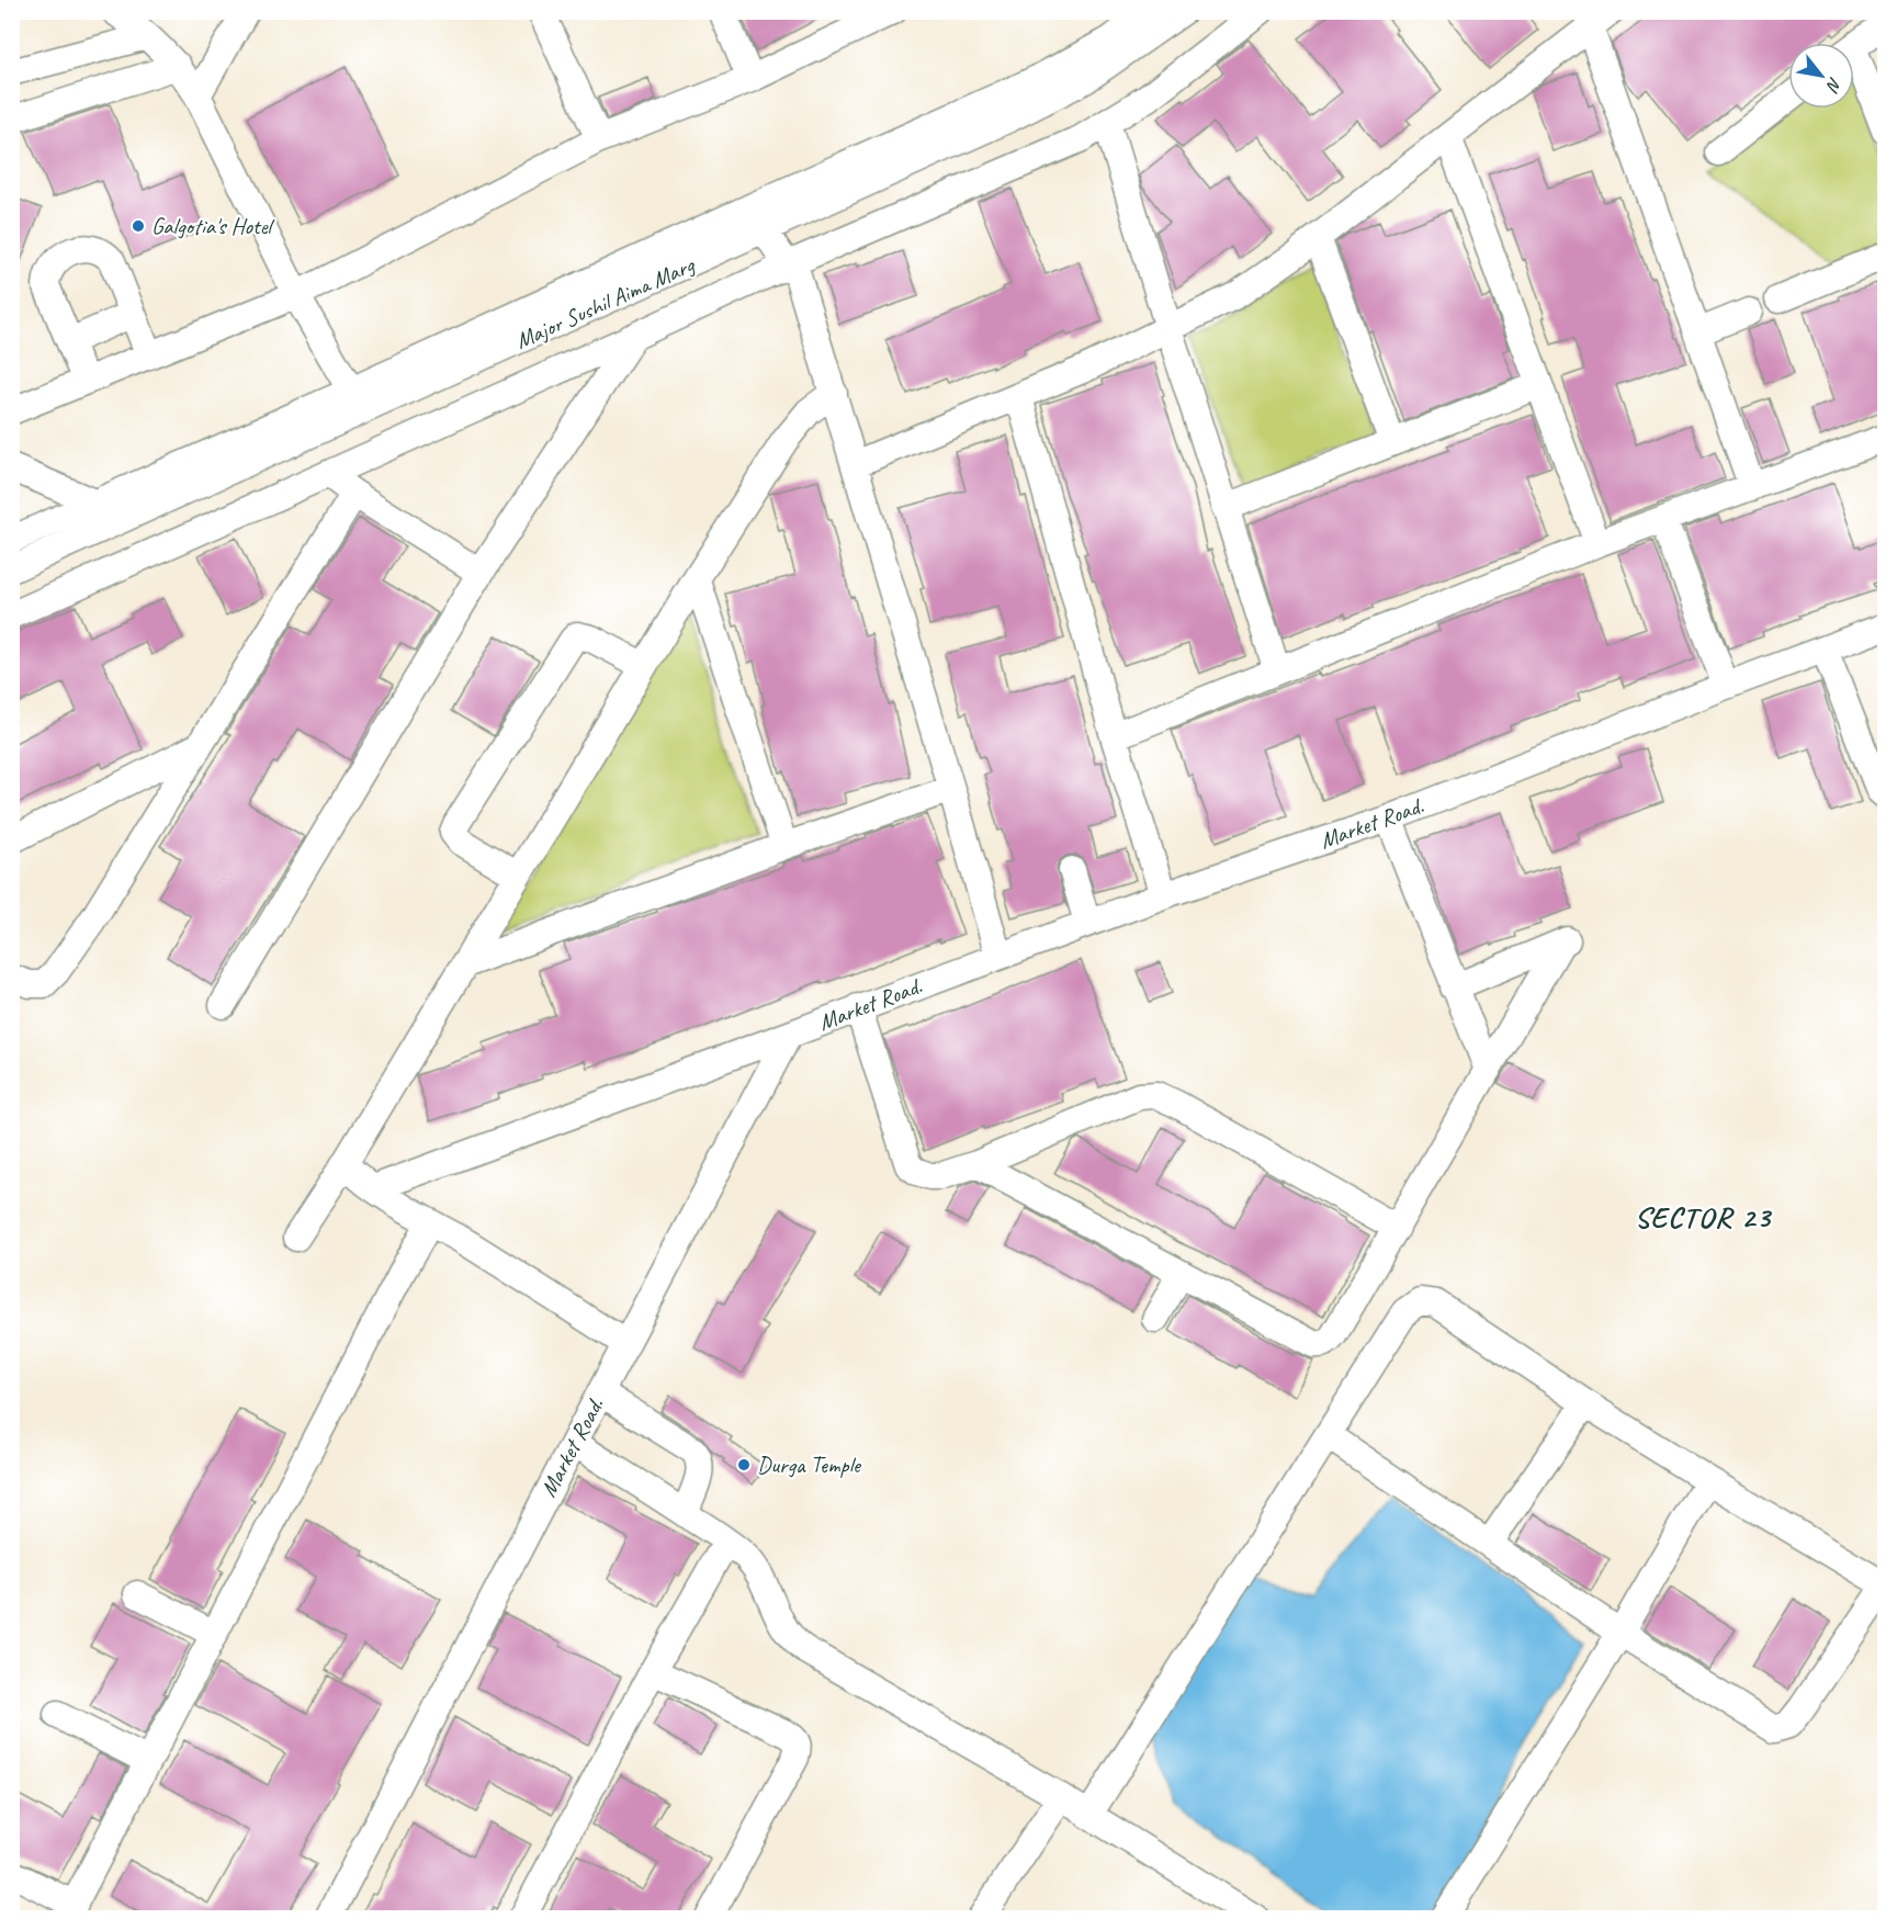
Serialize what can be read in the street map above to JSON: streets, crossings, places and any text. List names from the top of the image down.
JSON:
{
  "streets": {
    "street": ["Major Sushil Aima Marg", "Market Road."]
  },
  "districts": ["SECTOR 23"],
  "places": ["Galgotia's Hotel", "Durga Temple"],
  "north": "bottom right"
}
